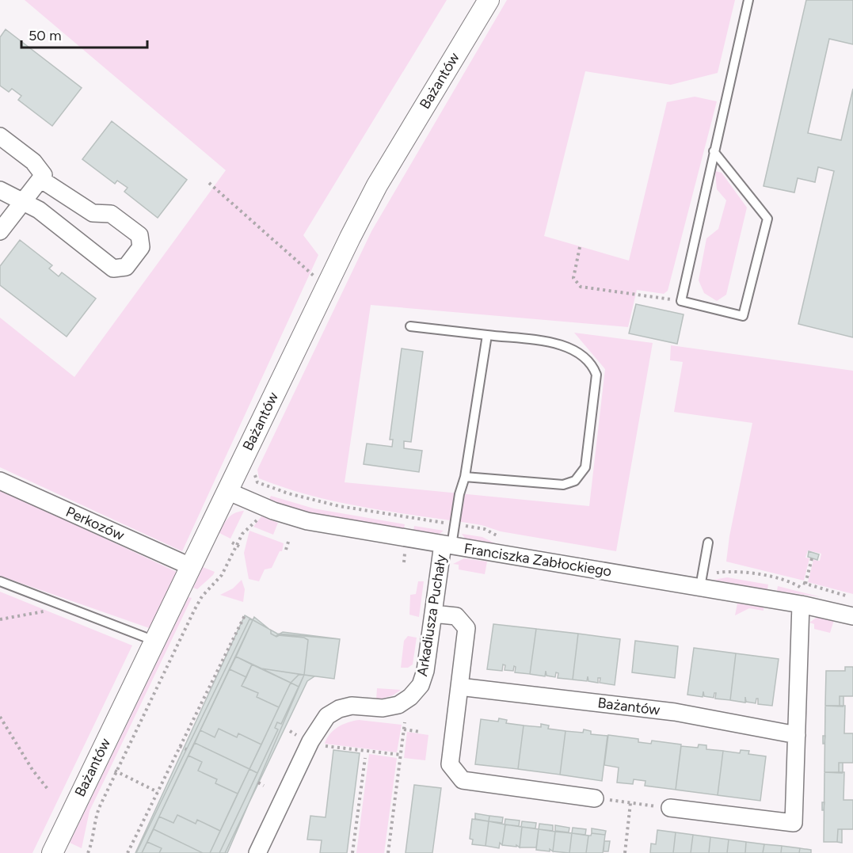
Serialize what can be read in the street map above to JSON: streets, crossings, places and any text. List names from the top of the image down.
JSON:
{
  "streets": {
    "street": [
      "Bażantów",
      "Perkozów",
      "Franciszka Zabłockiego",
      "Arkadiusza Puchały"
    ]
  },
  "crossings": [
    ["Bażantów", "Perkozów"],
    ["Bażantów", "Franciszka Zabłockiego"],
    ["Franciszka Zabłockiego", "Arkadiusza Puchały"]
  ],
  "scale_bar": "50 m"
}
